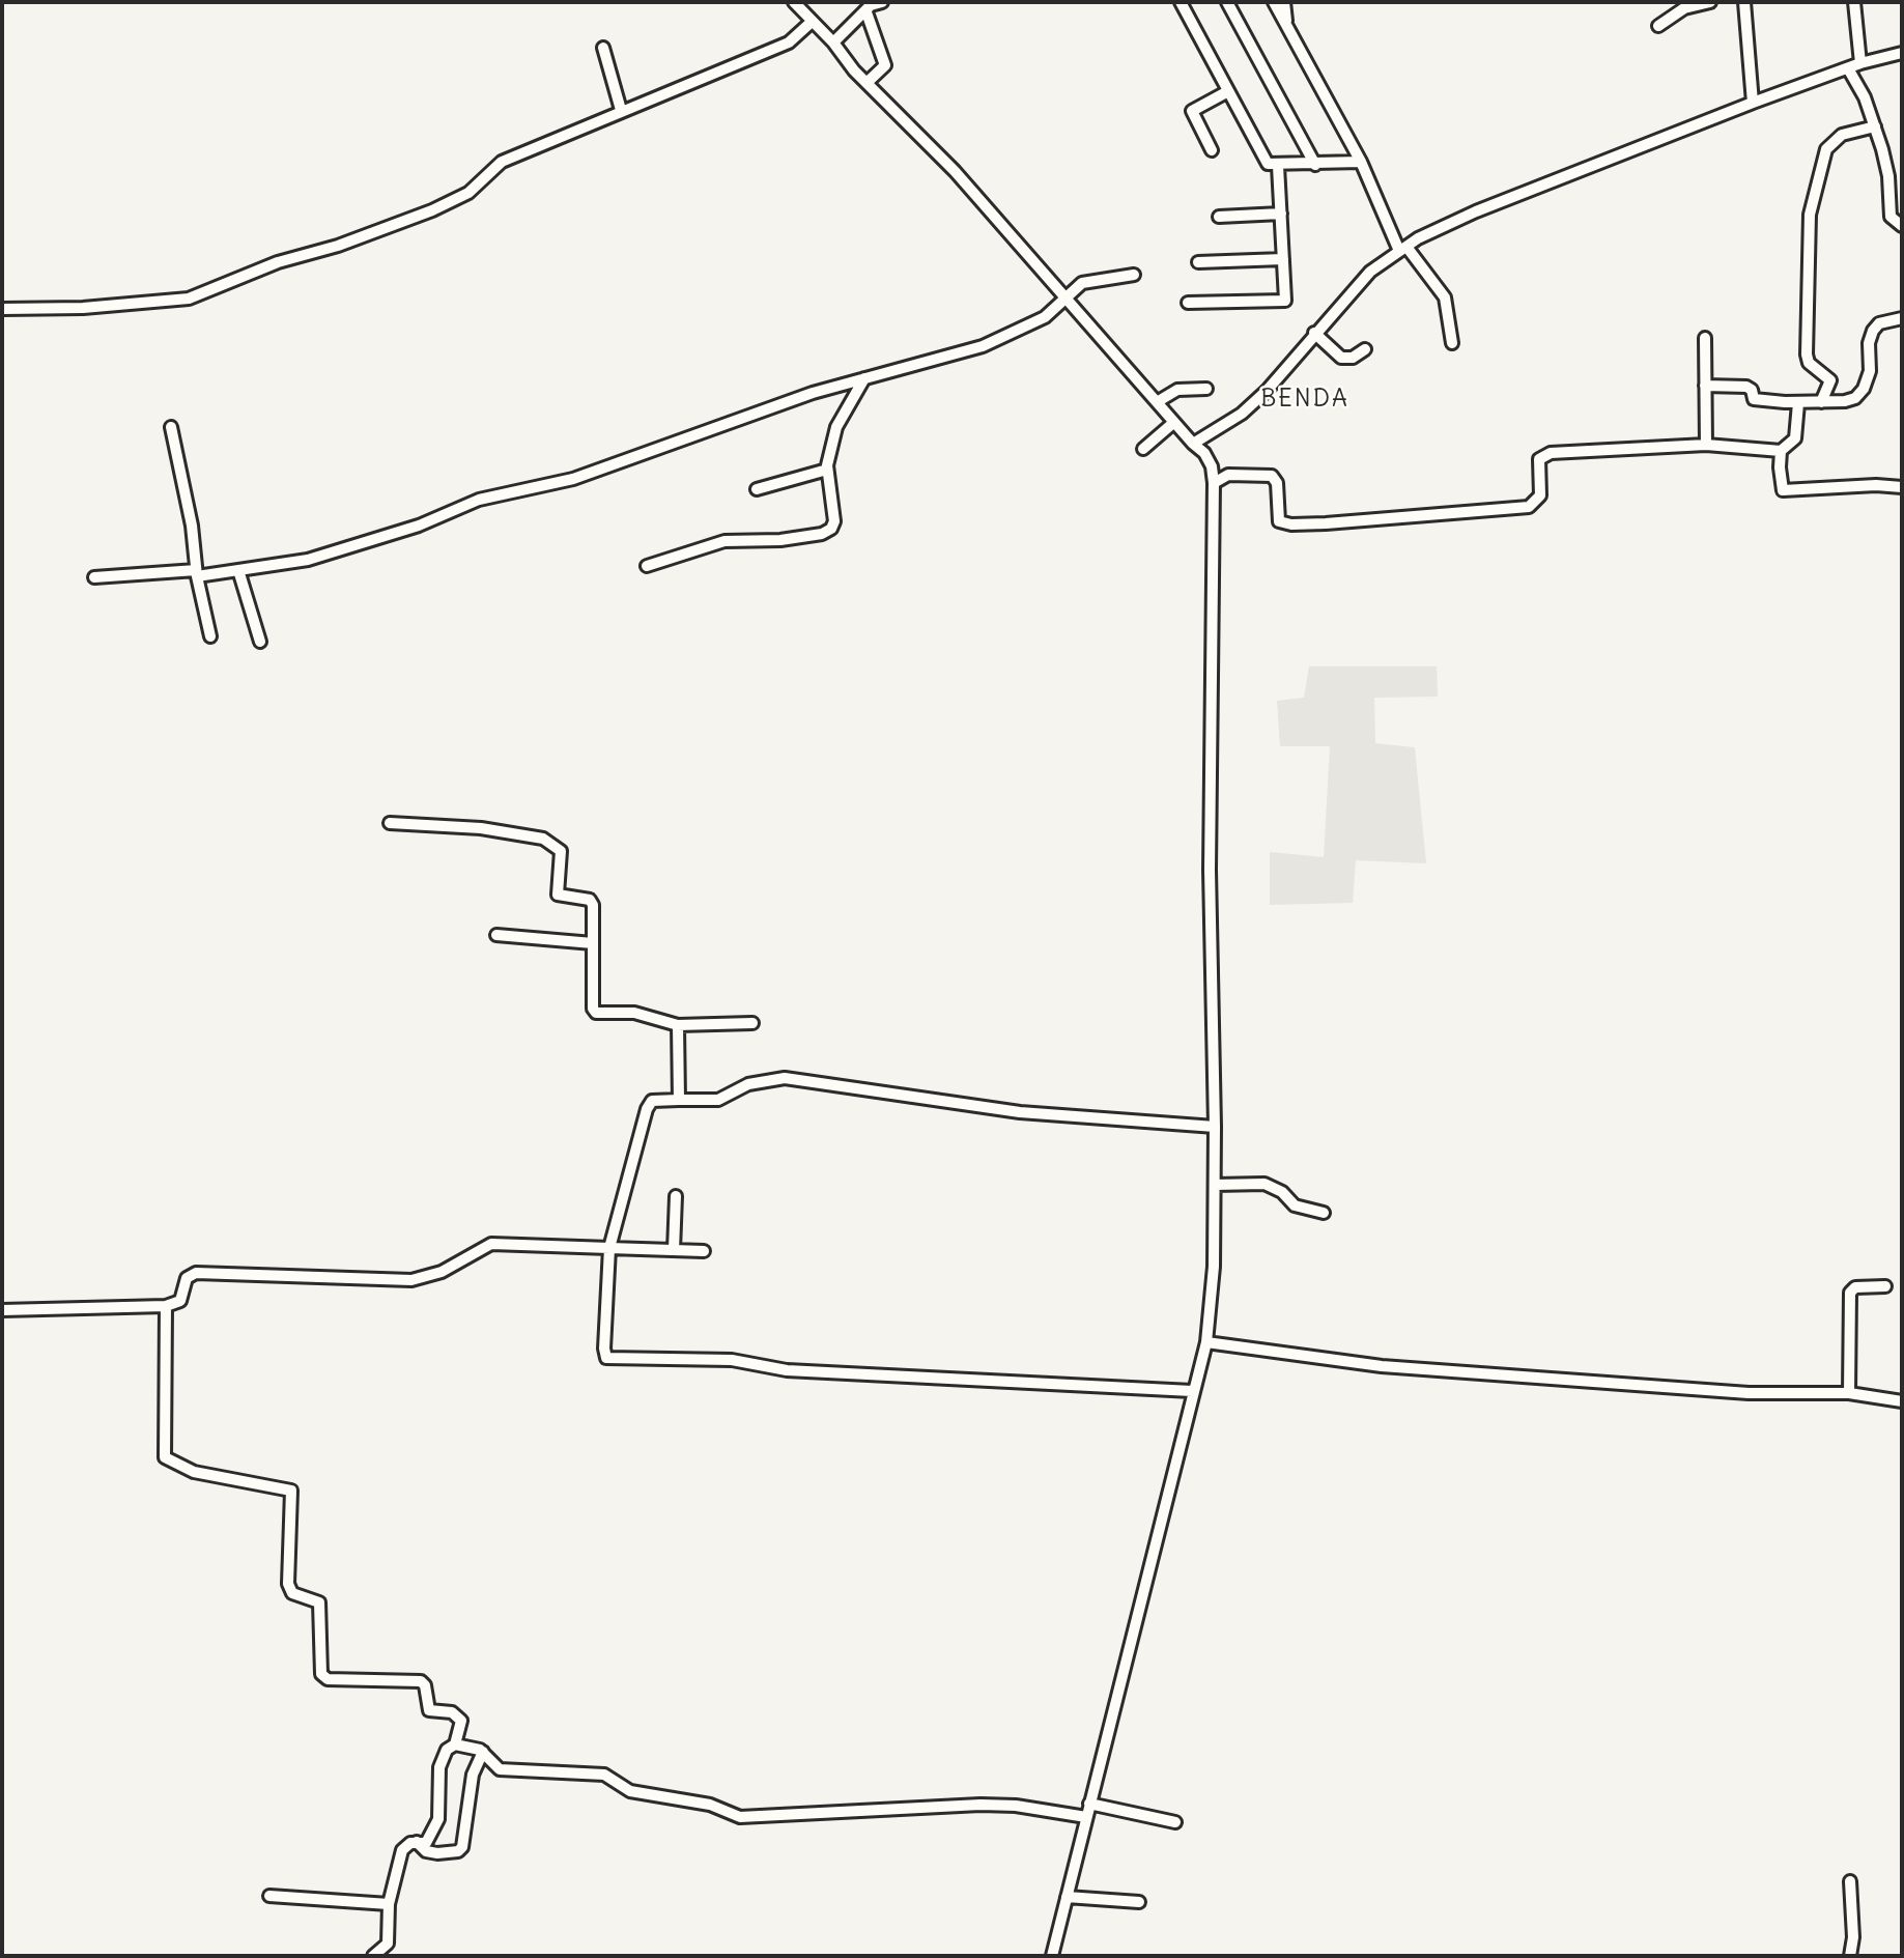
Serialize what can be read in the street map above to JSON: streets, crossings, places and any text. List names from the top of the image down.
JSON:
{
  "districts": ["BENDA"]
}
